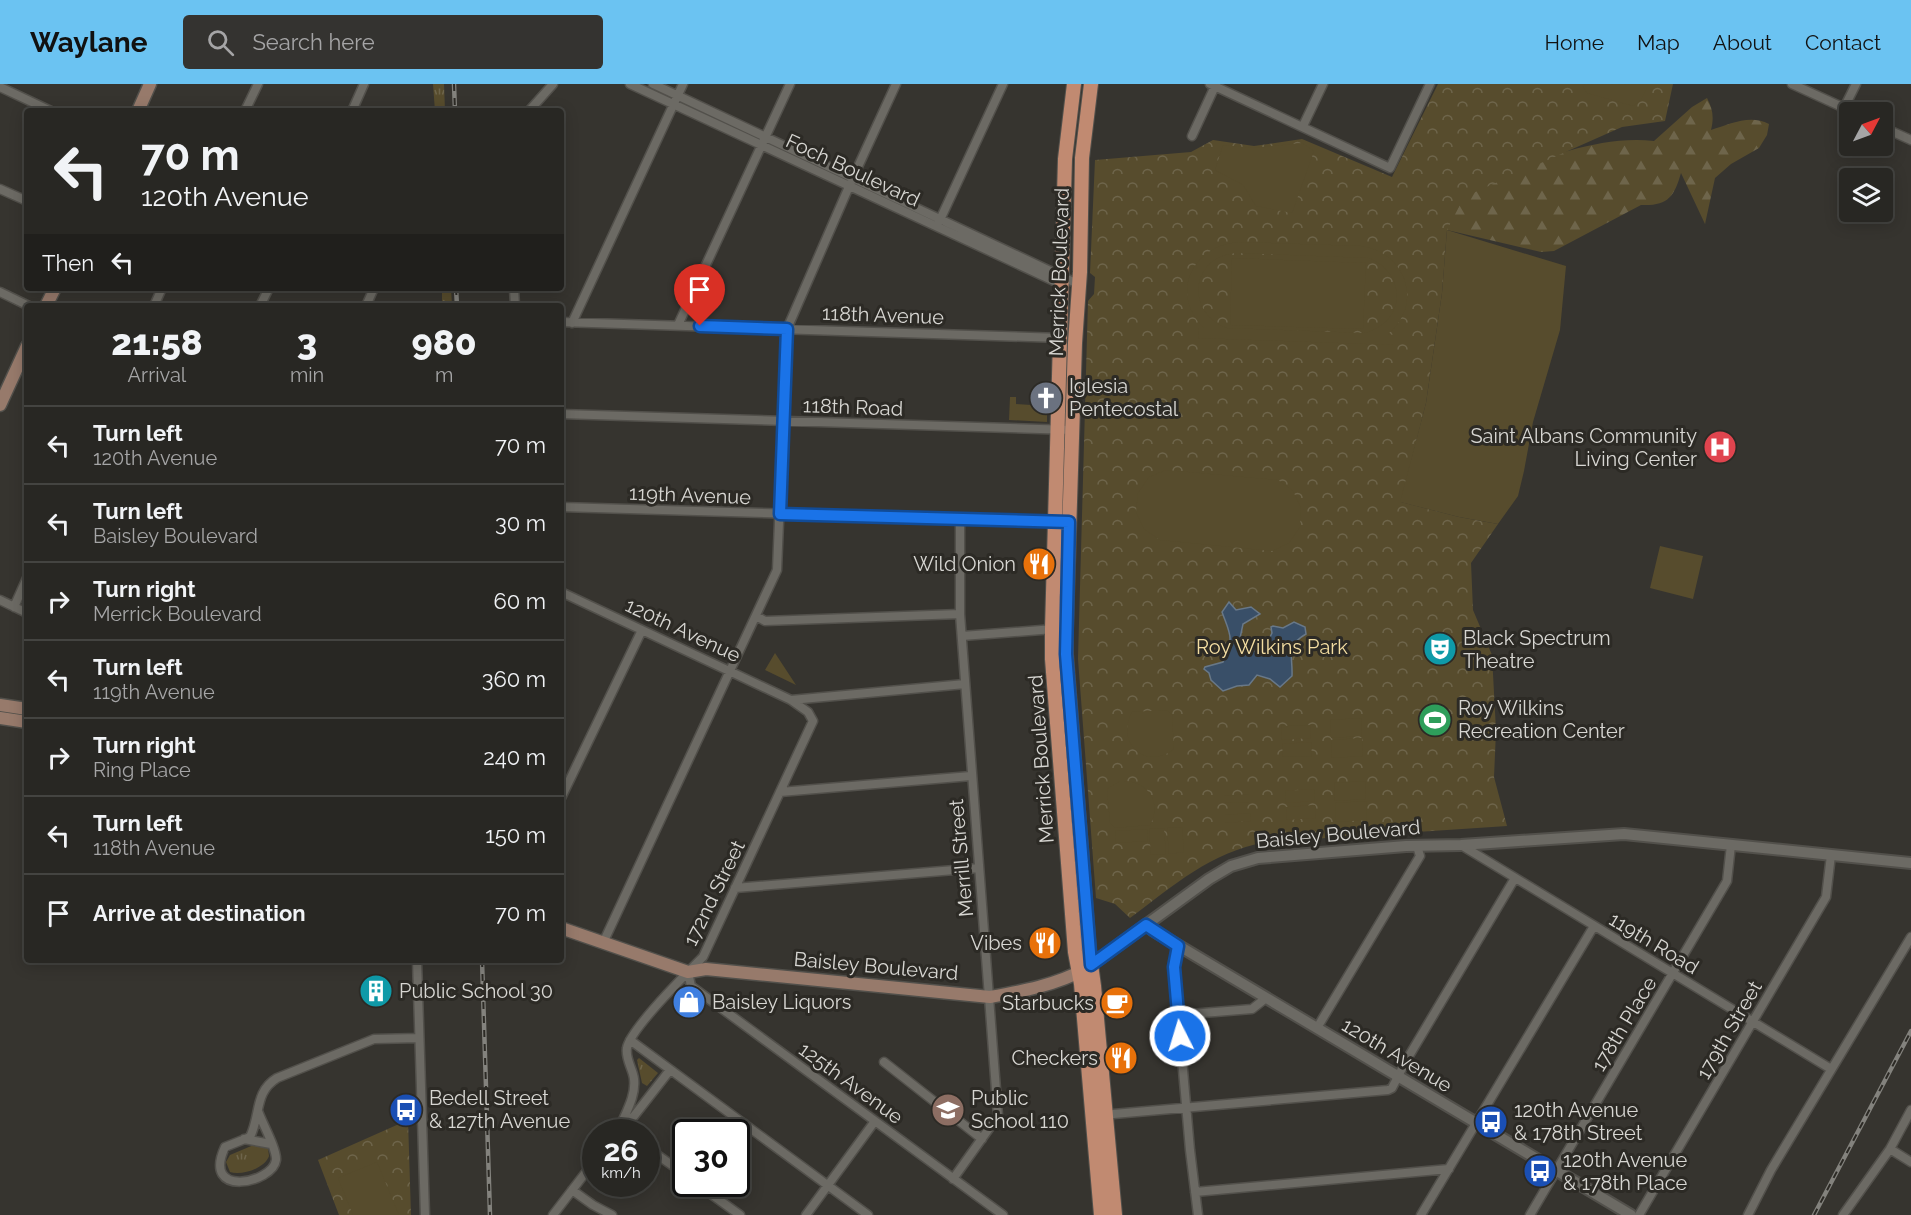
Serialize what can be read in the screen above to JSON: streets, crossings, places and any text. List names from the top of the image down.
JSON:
{
  "streets": {
    "main road": ["Merrick Boulevard", "Baisley Boulevard"],
    "street": [
      "Foch Boulevard",
      "118th Avenue",
      "118th Road",
      "119th Avenue",
      "120th Avenue",
      "Merrill Street",
      "172nd Street",
      "119th Road",
      "178th Place",
      "179th Street",
      "125th Avenue"
    ]
  },
  "crossings": [
    ["Foch Boulevard", "Merrick Boulevard"],
    ["Merrick Boulevard", "118th Avenue"],
    ["Merrick Boulevard", "118th Road"],
    ["Merrick Boulevard", "119th Avenue"],
    ["Merrick Boulevard", "Baisley Boulevard"],
    ["119th Avenue", "Merrill Street"],
    ["120th Avenue", "Baisley Boulevard"],
    ["120th Avenue", "172nd Street"],
    ["120th Avenue", "178th Place"],
    ["Baisley Boulevard", "Merrill Street"],
    ["Baisley Boulevard", "172nd Street"],
    ["Baisley Boulevard", "119th Road"],
    ["Baisley Boulevard", "178th Place"],
    ["Baisley Boulevard", "179th Street"],
    ["Baisley Boulevard", "125th Avenue"],
    ["Merrill Street", "125th Avenue"],
    ["172nd Street", "125th Avenue"],
    ["119th Road", "178th Place"],
    ["119th Road", "179th Street"]
  ],
  "parks": ["Roy Wilkins Park"],
  "places": {
    "church": ["Iglesia Pentecostal"],
    "hospital": ["Saint Albans Community Living Center"],
    "restaurant": ["Wild Onion", "Vibes", "Checkers"],
    "theatre": ["Black Spectrum Theatre"],
    "sports": ["Roy Wilkins Recreation Center"],
    "building": ["Public School 30"],
    "shop": ["Baisley Liquors"],
    "cafe": ["Starbucks"],
    "bus stop": ["Bedell Street & 127th Avenue", "120th Avenue & 178th Street", "120th Avenue & 178th Place"],
    "school or university": ["Public School 110"]
  },
  "north": "top right",
  "page": {
    "header": "Waylane",
    "search": "Search here",
    "nav": [
      "Home",
      "Map",
      "About",
      "Contact"
    ],
    "turn": ["70 m", "120th Avenue"],
    "then": "Then",
    "eta": [
      "21:58",
      "Arrival",
      "3",
      "min",
      "980",
      "m"
    ],
    "list": [
      {
        "name": "Turn left",
        "note": "120th Avenue",
        "value": "70 m"
      },
      {
        "name": "Turn left",
        "note": "Baisley Boulevard",
        "value": "30 m"
      },
      {
        "name": "Turn right",
        "note": "Merrick Boulevard",
        "value": "60 m"
      },
      {
        "name": "Turn left",
        "note": "119th Avenue",
        "value": "360 m"
      },
      {
        "name": "Turn right",
        "note": "Ring Place",
        "value": "240 m"
      },
      {
        "name": "Turn left",
        "note": "118th Avenue",
        "value": "150 m"
      },
      {
        "name": "Arrive at destination",
        "value": "70 m"
      }
    ],
    "speed": "26 km/h",
    "limit": "30"
  }
}
